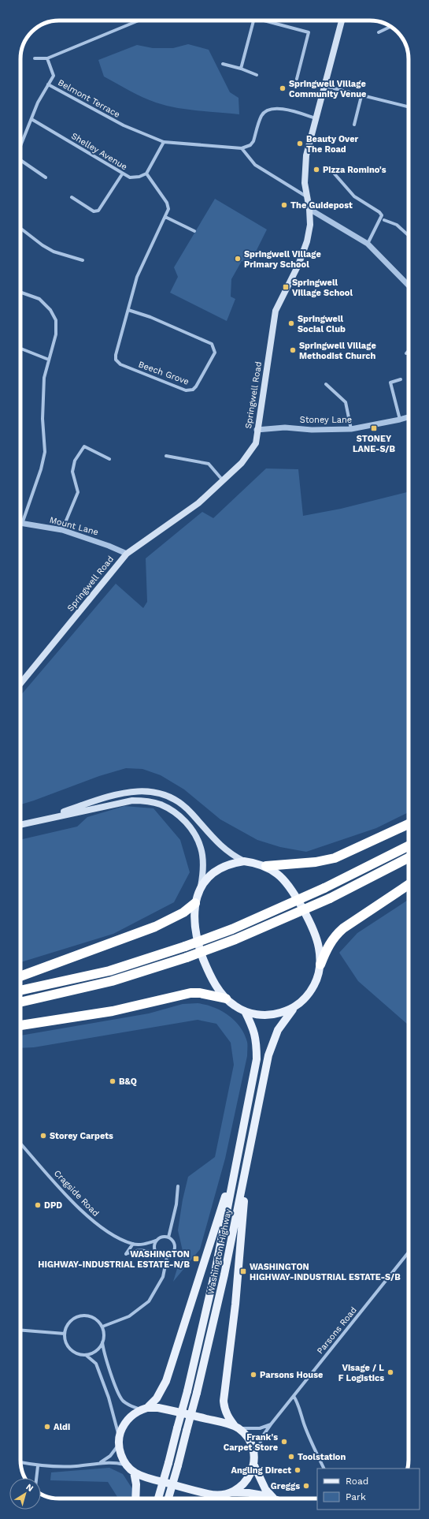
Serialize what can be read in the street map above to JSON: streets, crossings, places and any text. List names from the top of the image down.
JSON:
{
  "streets": {
    "main road": ["Springwell Road", "Washington Highway"],
    "street": [
      "Belmont Terrace",
      "Shelley Avenue",
      "Beech Grove",
      "Stoney Lane",
      "Mount Lane",
      "Cragside Road",
      "Parsons Road"
    ]
  },
  "crossings": [
    ["Shelley Avenue", "Beech Grove"],
    ["Springwell Road", "Stoney Lane"],
    ["Springwell Road", "Mount Lane"]
  ],
  "places": {
    "other": [
      "Springwell Village Community Venue",
      "Beauty Over The Road",
      "Pizza Romino's",
      "The Guidepost",
      "Springwell Village Primary School",
      "Springwell Social Club",
      "Springwell Village Methodist Church",
      "B&Q",
      "Storey Carpets",
      "DPD",
      "Visage / L F Logistics",
      "Parsons House",
      "Aldi",
      "Frank's Carpet Store",
      "Toolstation",
      "Angling Direct",
      "Greggs"
    ],
    "transit": [
      "Springwell Village School",
      "STONEY LANE-S/B",
      "WASHINGTON HIGHWAY-INDUSTRIAL ESTATE-N/B",
      "WASHINGTON HIGHWAY-INDUSTRIAL ESTATE-S/B"
    ]
  },
  "legend": ["Road", "Park"],
  "north": "top right"
}
